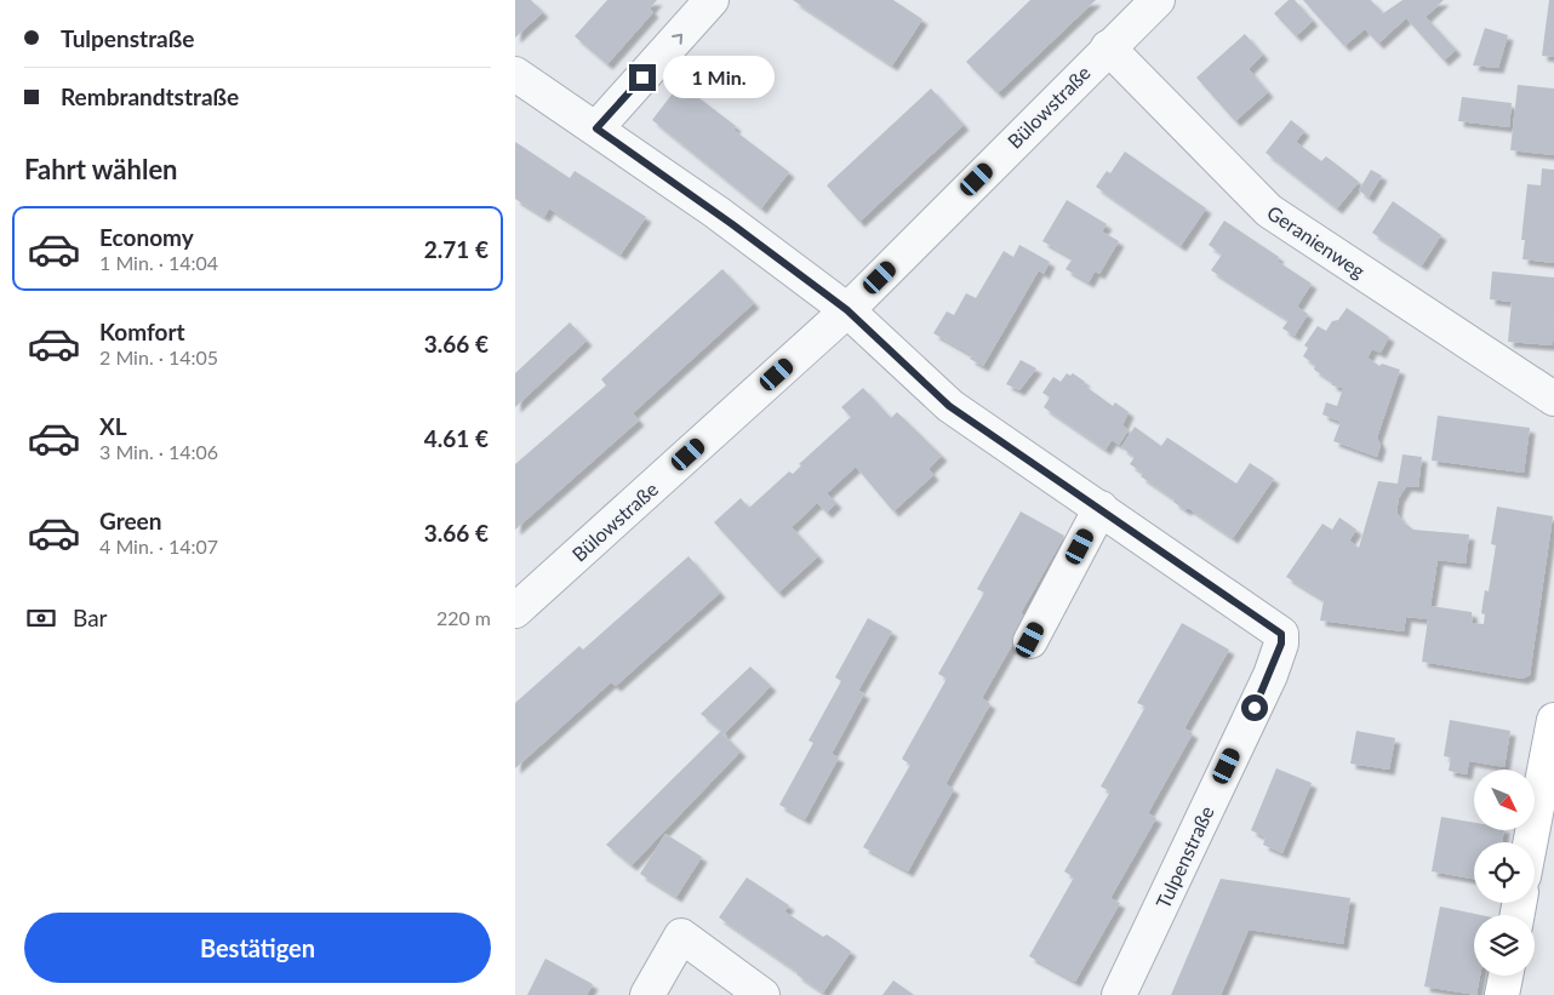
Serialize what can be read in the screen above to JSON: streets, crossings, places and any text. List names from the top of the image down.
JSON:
{
  "streets": {
    "street": ["Bülowstraße", "Geranienweg", "Tulpenstraße"]
  },
  "crossings": [
    ["Bülowstraße", "Geranienweg"]
  ],
  "north": "bottom right",
  "page": {
    "banner": ["Tulpenstraße", "Rembrandtstraße"],
    "bubble": "1 Min.",
    "heading": "Fahrt wählen",
    "list": [
      {
        "name": "Economy",
        "note": "1 Min. · 14:04",
        "value": "2.71 €"
      },
      {
        "name": "Komfort",
        "note": "2 Min. · 14:05",
        "value": "3.66 €"
      },
      {
        "name": "XL",
        "note": "3 Min. · 14:06",
        "value": "4.61 €"
      },
      {
        "name": "Green",
        "note": "4 Min. · 14:07",
        "value": "3.66 €"
      }
    ],
    "pay": ["Bar", "220 m"],
    "buttons": "Bestätigen"
  }
}
